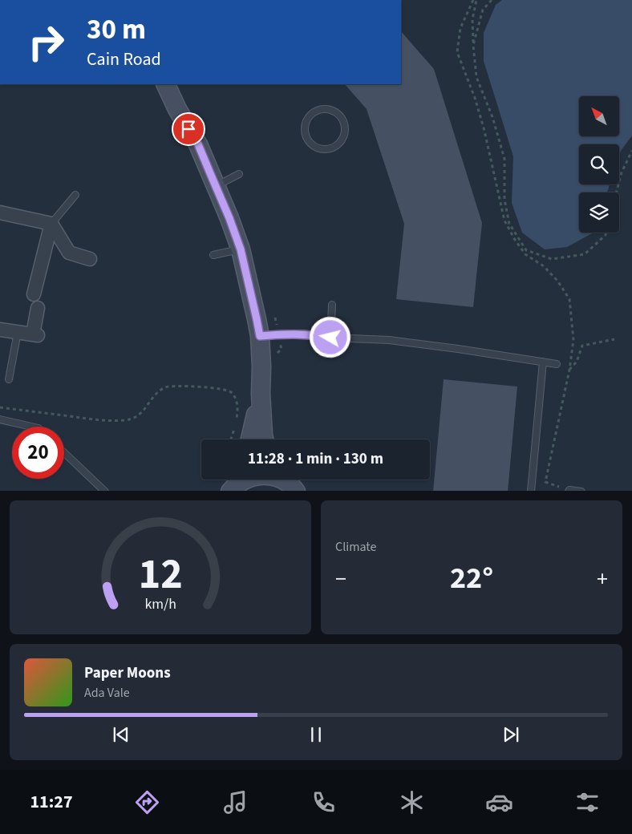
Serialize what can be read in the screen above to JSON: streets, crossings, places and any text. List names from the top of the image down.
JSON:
{
  "north": "top left",
  "page": {
    "turn": ["30 m", "Cain Road"],
    "limit": "20",
    "trip": "11:28 · 1 min · 130 m",
    "tile": "Climate",
    "heat": ["−", "22°", "+"],
    "song": ["Paper Moons", "Ada Vale"],
    "tabs": "11:27",
    "gauge": ["12", "km/h"]
  }
}
